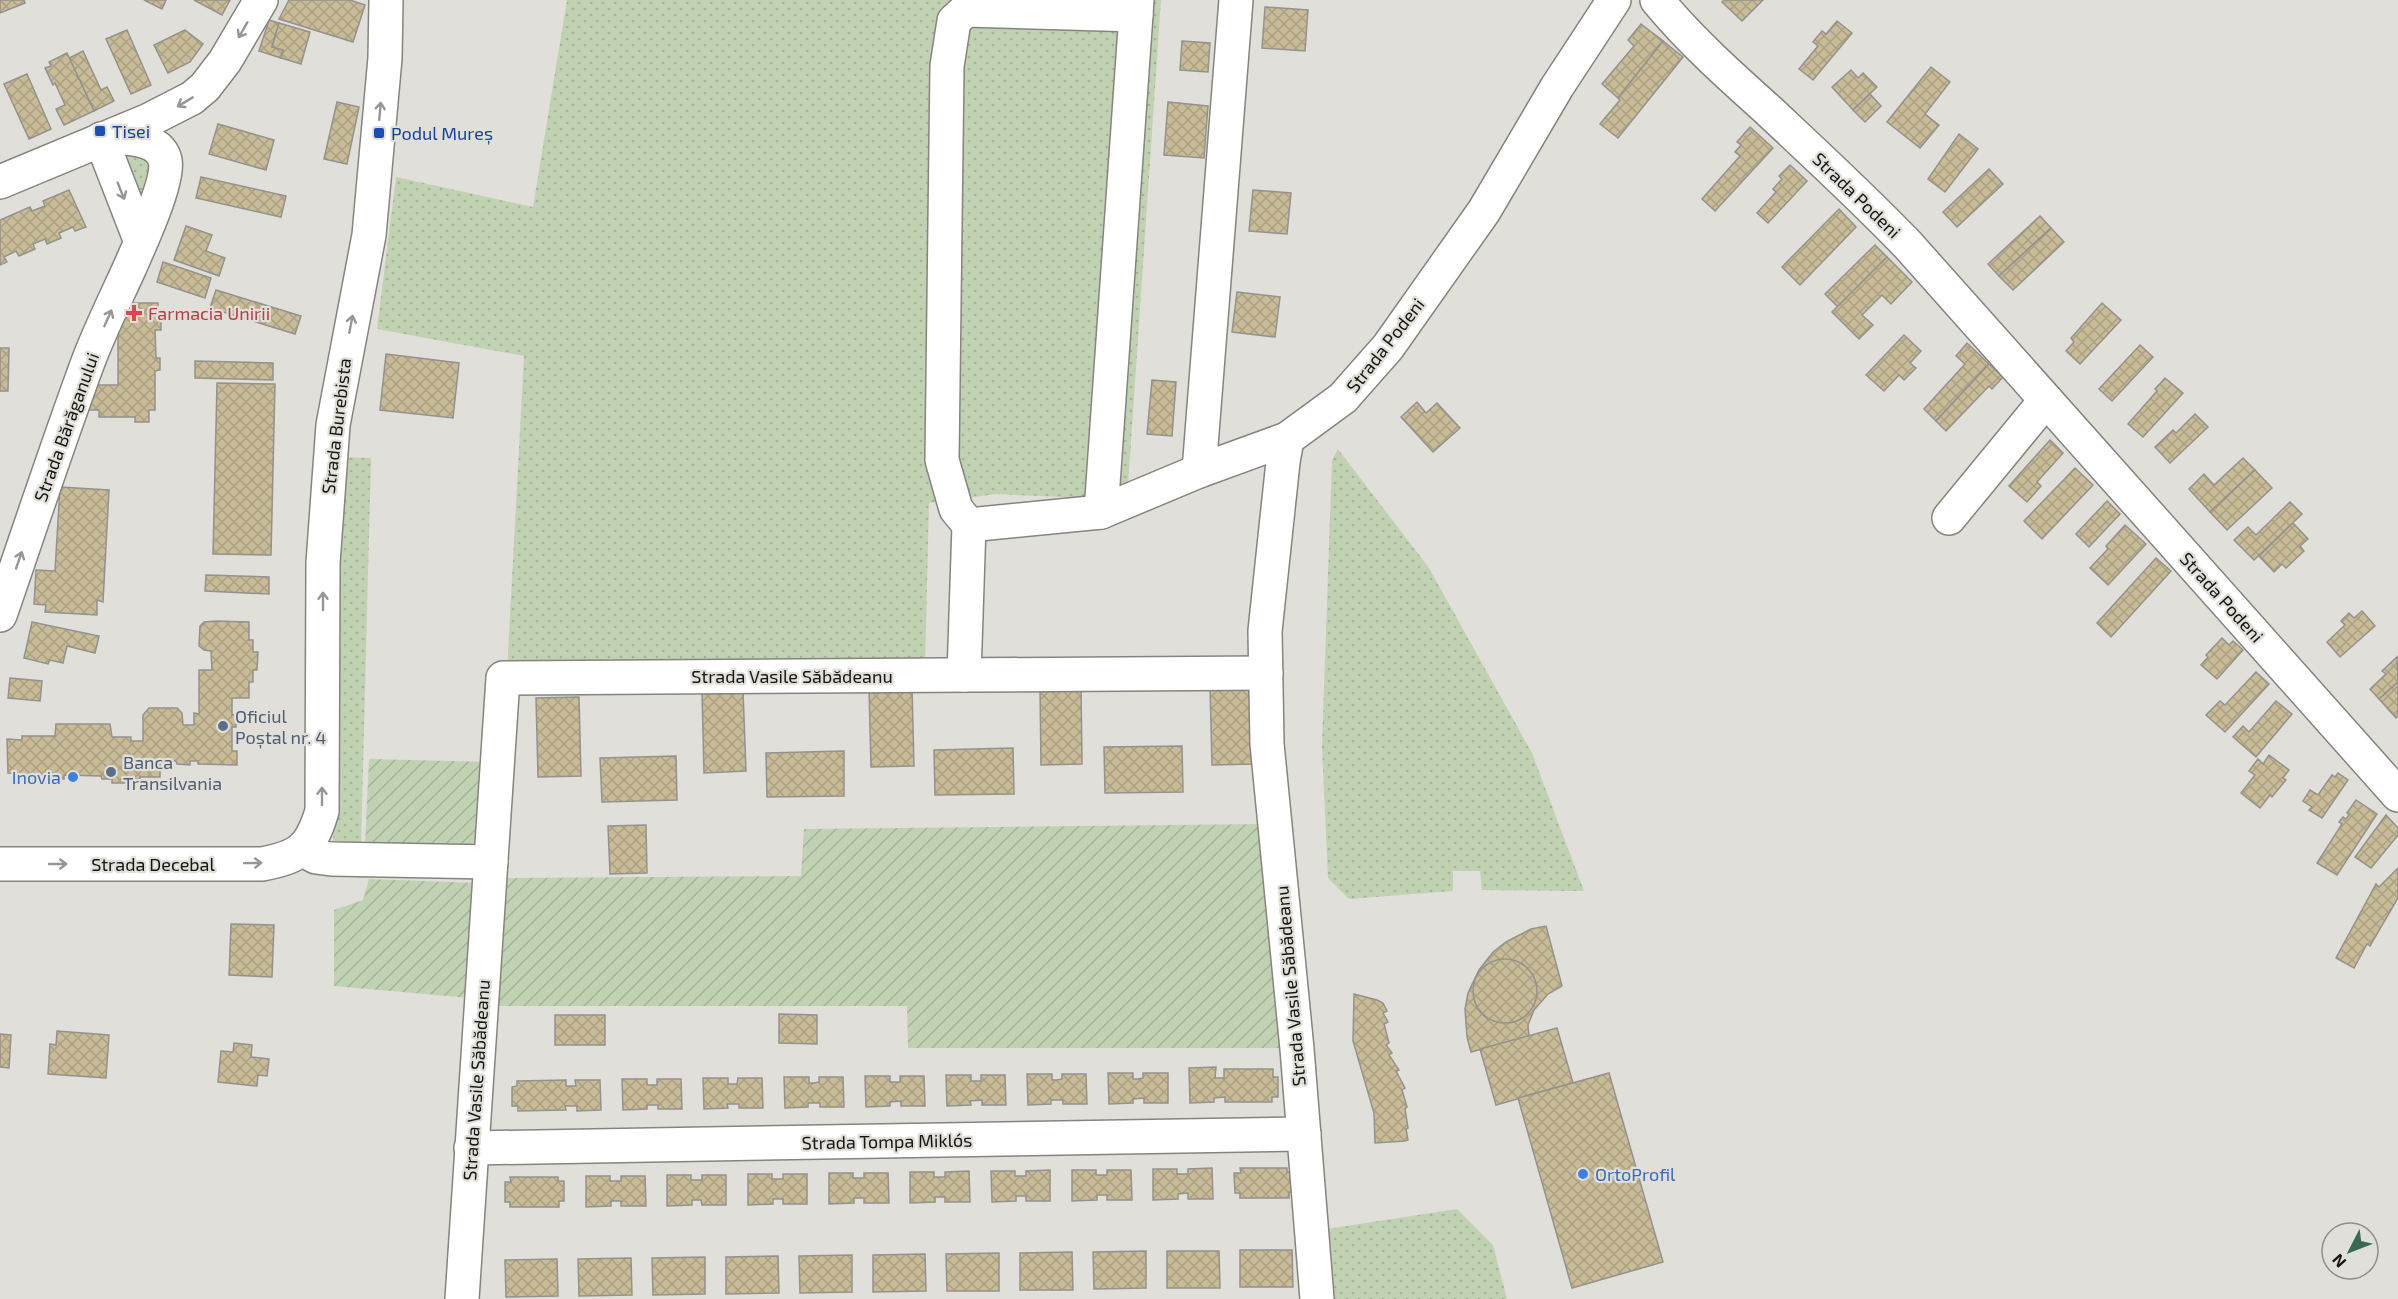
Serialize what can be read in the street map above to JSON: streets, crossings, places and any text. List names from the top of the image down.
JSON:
{
  "streets": {
    "street": [
      "Strada Podeni",
      "Strada Burebista",
      "Strada Bărăganului",
      "Strada Vasile Săbădeanu",
      "Strada Decebal",
      "Strada Tompa Miklós"
    ]
  },
  "crossings": [
    ["Strada Podeni", "Strada Vasile Săbădeanu"],
    ["Strada Burebista", "Strada Decebal"],
    ["Strada Vasile Săbădeanu", "Strada Tompa Miklós"]
  ],
  "one_way": ["Strada Burebista", "Strada Bărăganului", "Strada Decebal"],
  "places": {
    "transit": ["Tisei", "Podul Mureș"],
    "health": ["Farmacia Unirii"],
    "other": [
      "Oficiul Poștal nr. 4",
      "Banca Transilvania",
      "Inovia",
      "OrtoProfil"
    ]
  },
  "north": "bottom left"
}
